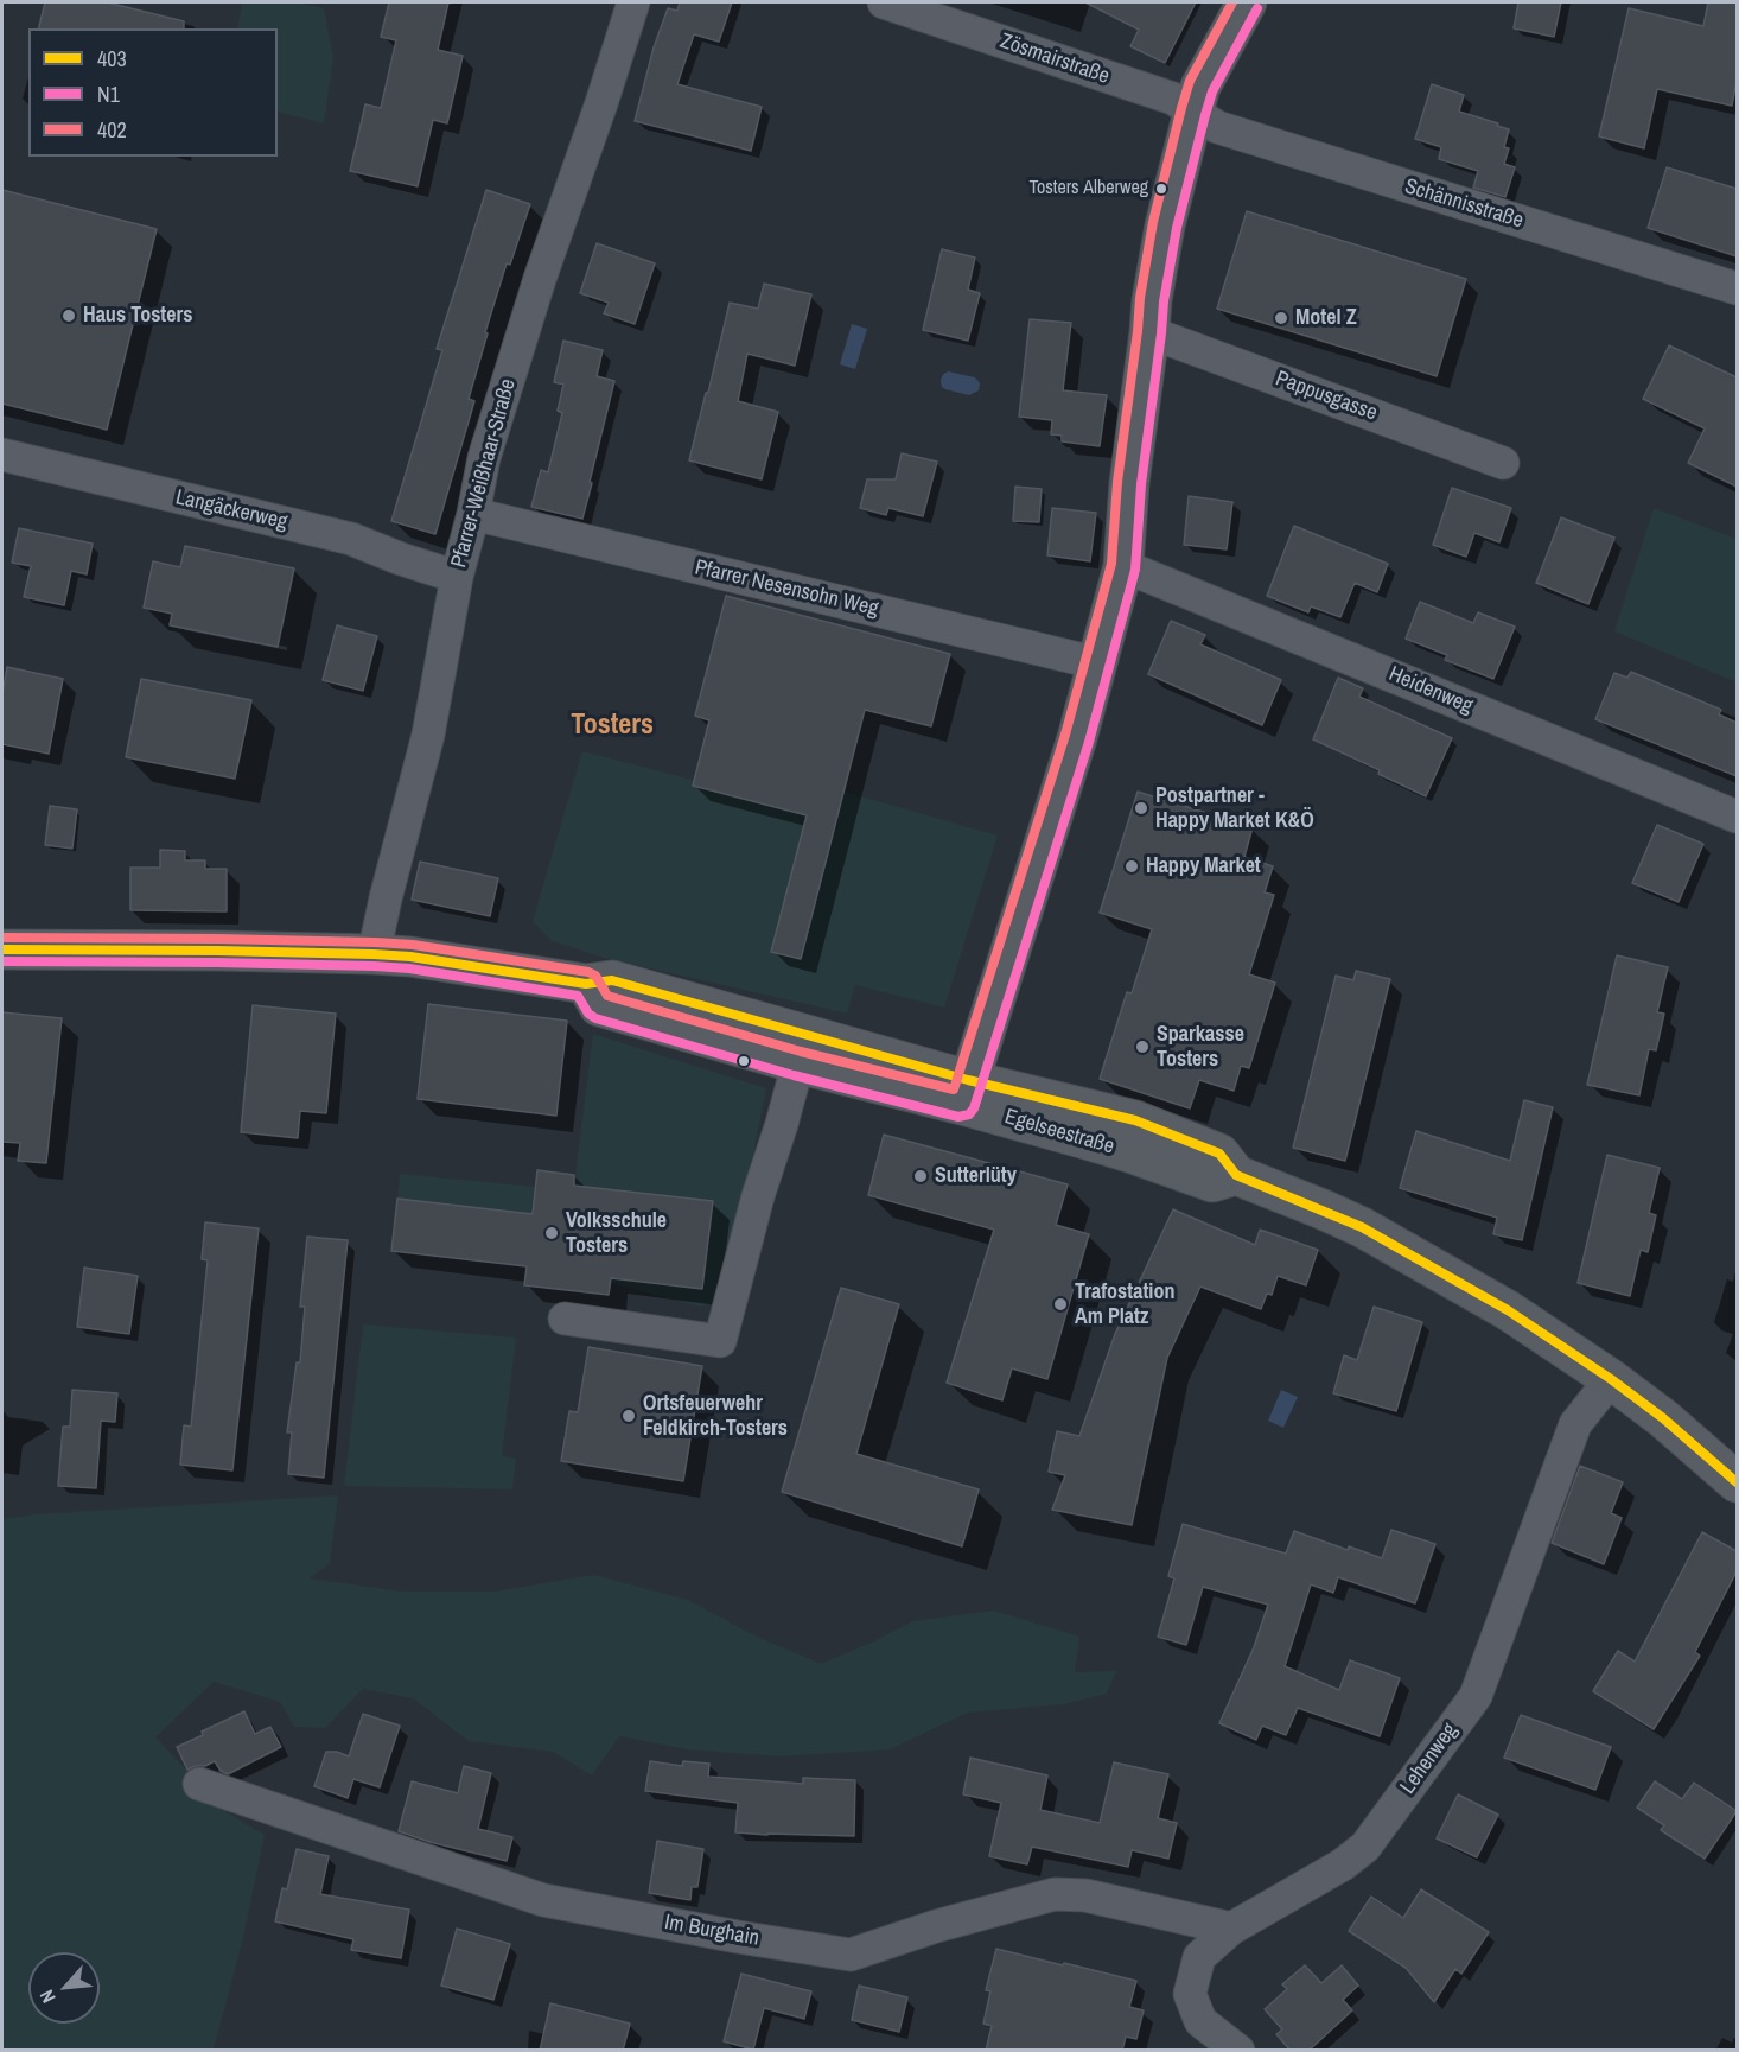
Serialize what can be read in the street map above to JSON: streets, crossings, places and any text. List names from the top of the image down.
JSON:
{
  "streets": {
    "main road": ["Egelseestraße"],
    "street": [
      "Zösmairstraße",
      "Schännisstraße",
      "Pappusgasse",
      "Pfarrer-Weißhaar-Straße",
      "Langäckerweg",
      "Pfarrer Nesensohn Weg",
      "Heidenweg",
      "Lehenweg",
      "Im Burghain"
    ]
  },
  "crossings": [
    ["Zösmairstraße", "Schännisstraße"],
    ["Pfarrer-Weißhaar-Straße", "Langäckerweg"],
    ["Pfarrer-Weißhaar-Straße", "Pfarrer Nesensohn Weg"],
    ["Pfarrer-Weißhaar-Straße", "Egelseestraße"],
    ["Egelseestraße", "Lehenweg"],
    ["Lehenweg", "Im Burghain"]
  ],
  "districts": ["Tosters"],
  "places": [
    "Tosters Alberweg",
    "Haus Tosters",
    "Motel Z",
    "Postpartner - Happy Market K&Ö",
    "Happy Market",
    "Sparkasse Tosters",
    "Sutterlüty",
    "Volksschule Tosters",
    "Trafostation Am Platz",
    "Ortsfeuerwehr Feldkirch-Tosters"
  ],
  "lines": ["transit line 402", "transit line N1", "transit line 403"],
  "legend": ["403", "N1", "402"],
  "north": "bottom left"
}
